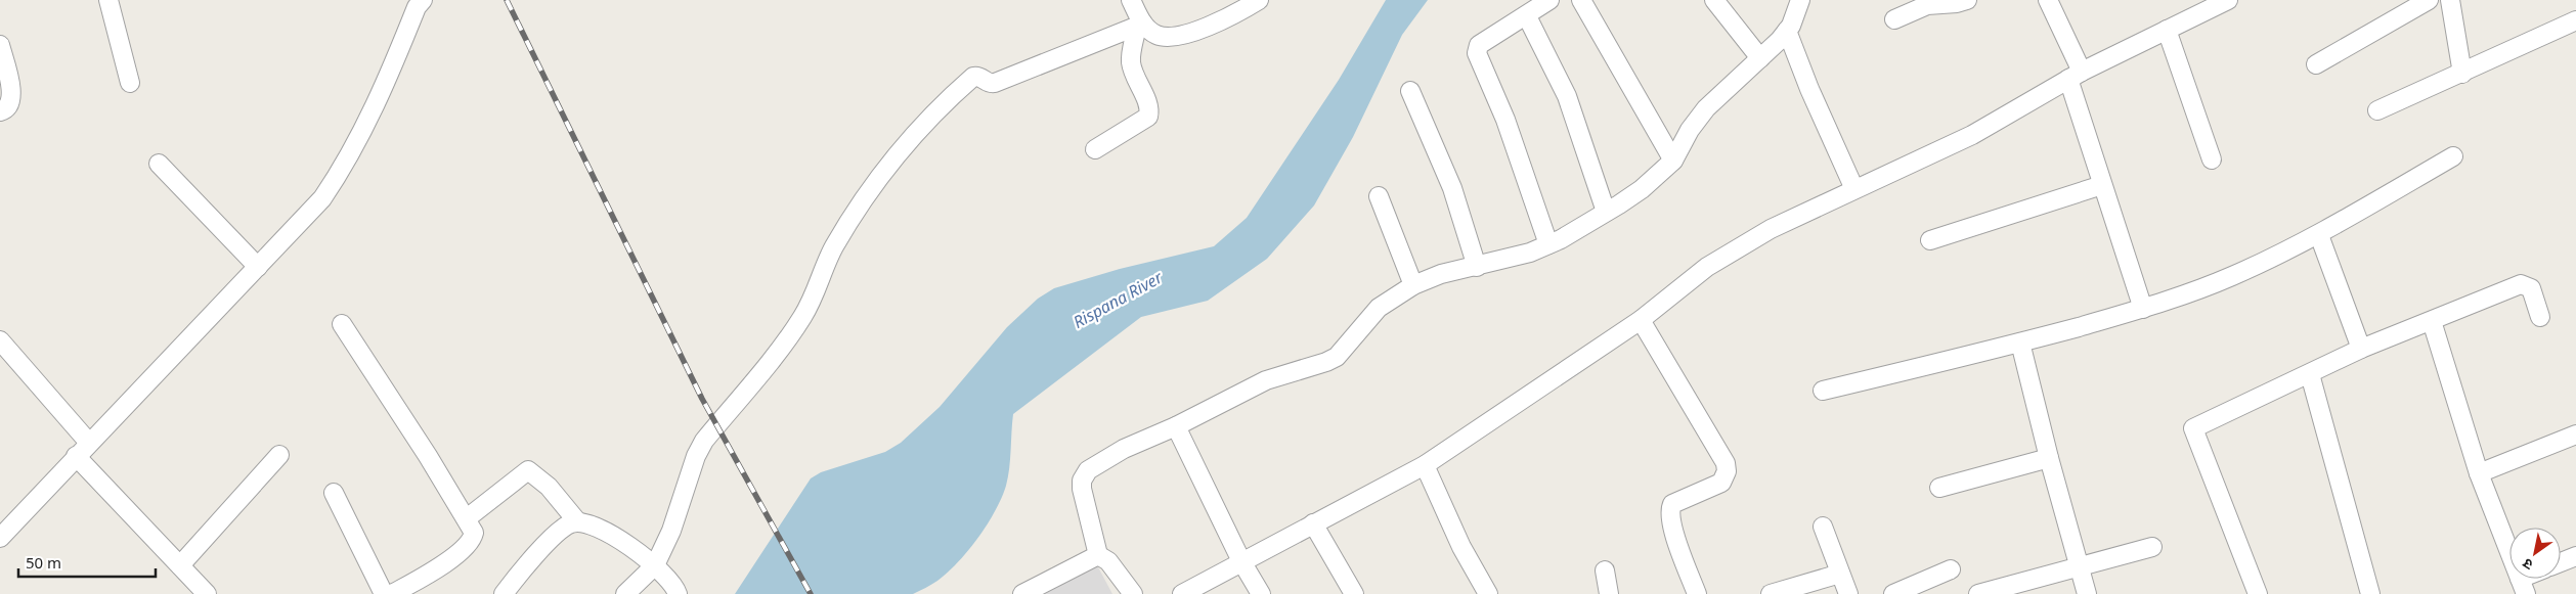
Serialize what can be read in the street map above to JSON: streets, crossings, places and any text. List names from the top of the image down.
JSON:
{
  "water": ["Rispana River"],
  "scale_bar": "50 m",
  "north": "bottom left"
}
